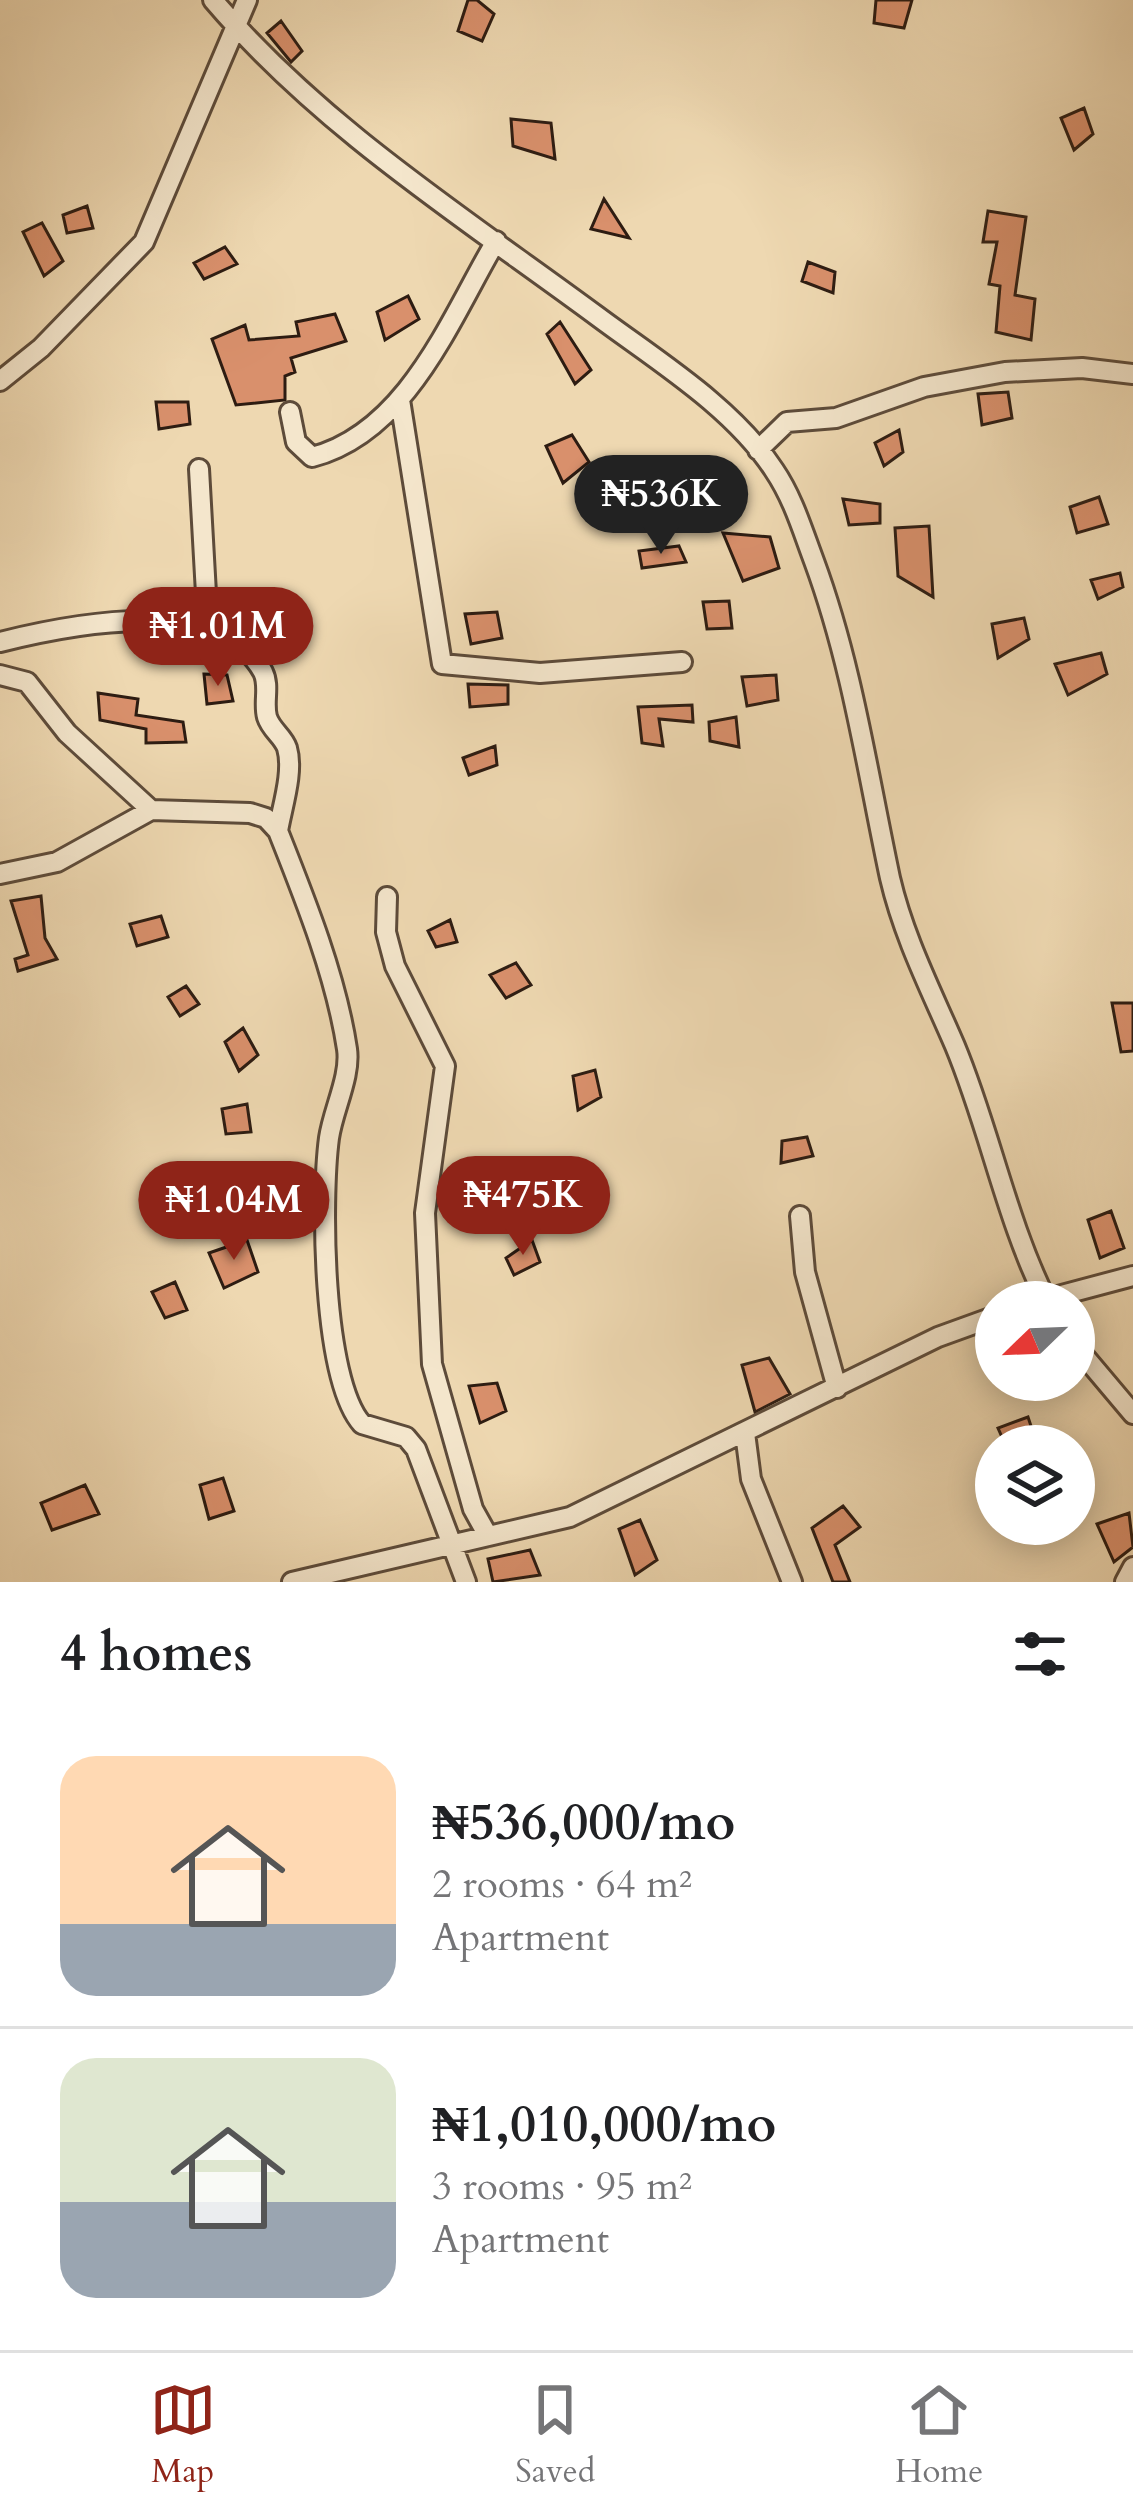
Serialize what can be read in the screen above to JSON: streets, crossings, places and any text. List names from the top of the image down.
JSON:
{
  "north": "bottom left",
  "page": {
    "price": [
      "₦536K",
      "₦1.01M",
      "₦475K",
      "₦1.04M"
    ],
    "heading": "4 homes",
    "list": [
      {
        "name": "₦536,000/mo",
        "note": "2 rooms · 64 m² · Apartment"
      },
      {
        "name": "₦1,010,000/mo",
        "note": "3 rooms · 95 m² · Apartment"
      }
    ],
    "tabs": ["Map", "Saved", "Home"]
  }
}
